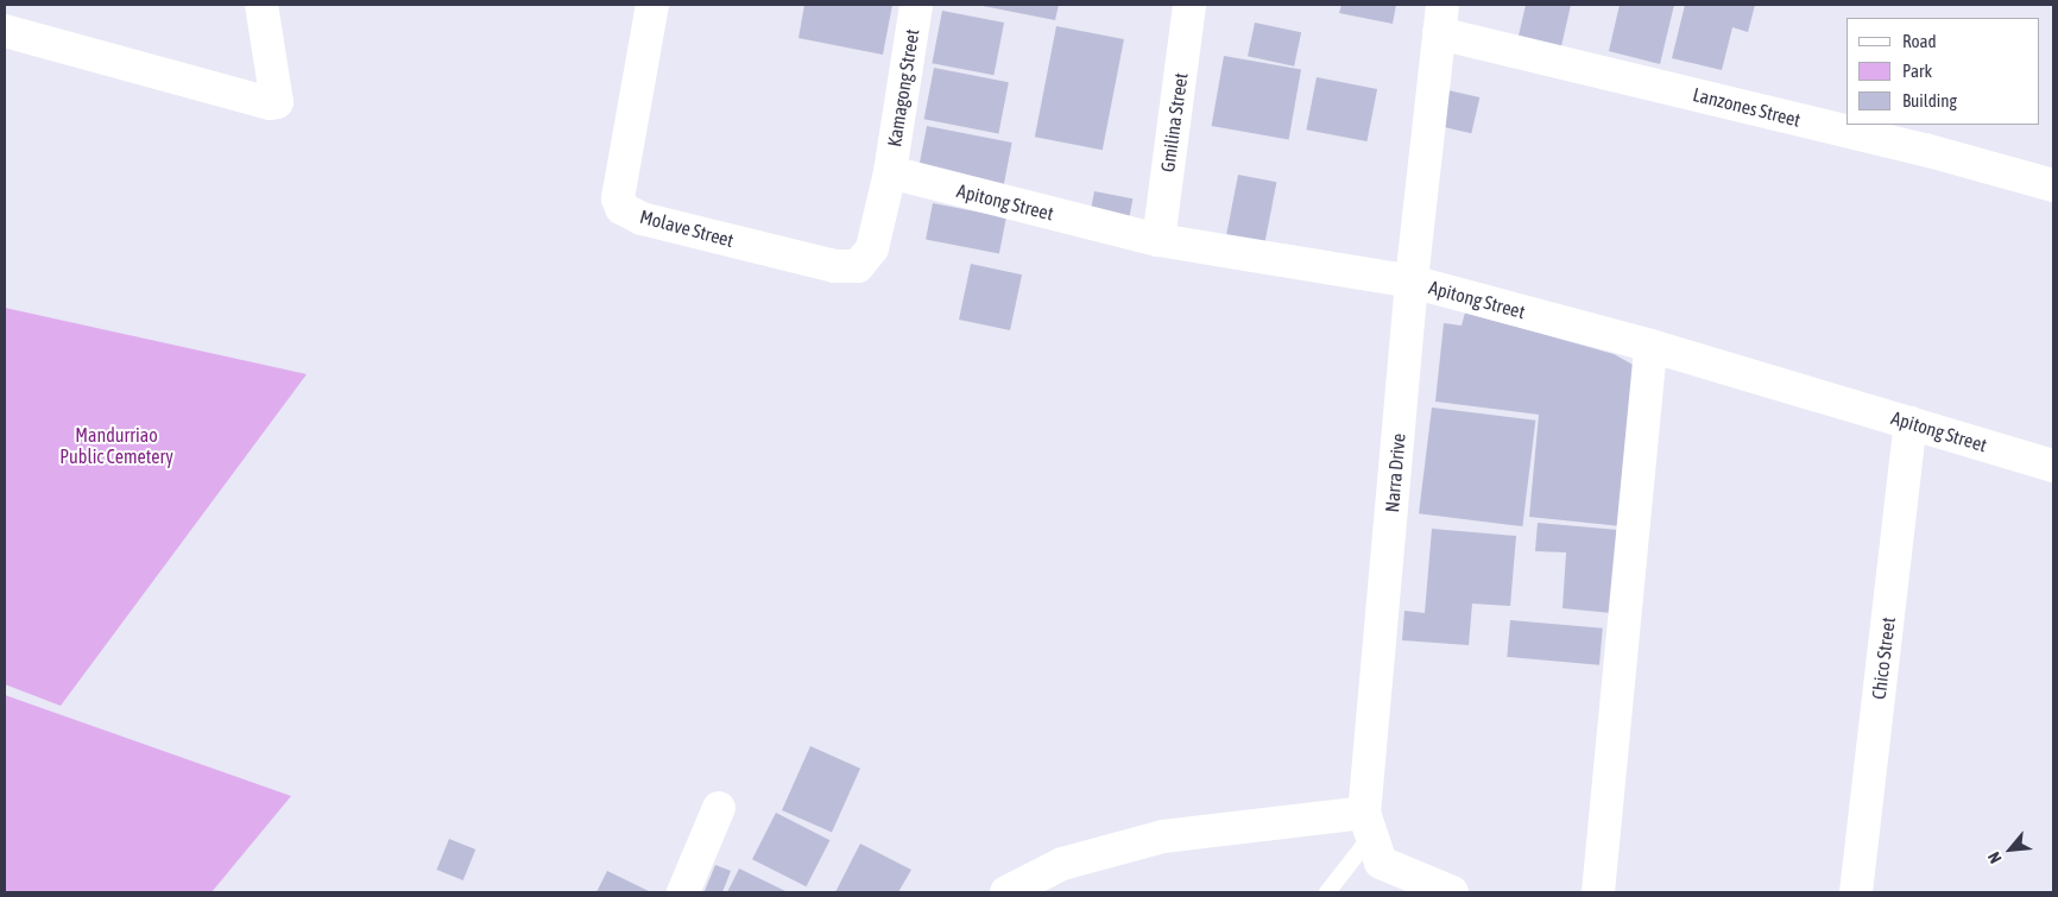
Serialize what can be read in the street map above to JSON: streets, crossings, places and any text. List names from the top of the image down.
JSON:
{
  "streets": {
    "street": [
      "Kamagong Street",
      "Lanzones Street",
      "Gmilina Street",
      "Apitong Street",
      "Molave Street",
      "Narra Drive",
      "Chico Street"
    ]
  },
  "crossings": [
    ["Kamagong Street", "Apitong Street"],
    ["Kamagong Street", "Molave Street"],
    ["Lanzones Street", "Narra Drive"],
    ["Gmilina Street", "Apitong Street"],
    ["Apitong Street", "Molave Street"],
    ["Apitong Street", "Narra Drive"],
    ["Apitong Street", "Chico Street"]
  ],
  "parks": ["Mandurriao Public Cemetery"],
  "legend": ["Road", "Park", "Building"],
  "north": "bottom left"
}
